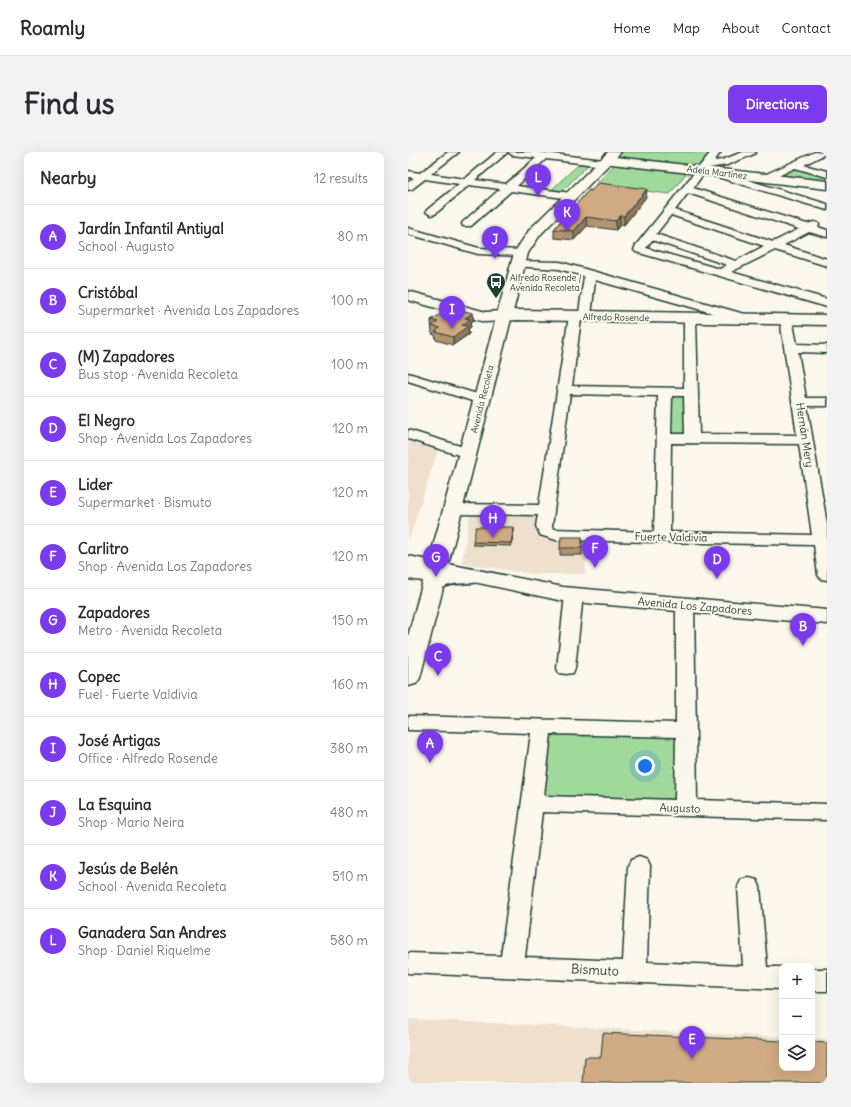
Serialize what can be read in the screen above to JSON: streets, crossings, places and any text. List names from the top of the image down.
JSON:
{
  "streets": {
    "main road": [
      "Adela Martínez",
      "Alfredo Rosende",
      "Avenida Recoleta",
      "Avenida Los Zapadores"
    ],
    "street": [
      "Hernán Mery",
      "Fuerte Valdivia",
      "Augusto",
      "Bismuto"
    ]
  },
  "crossings": [
    ["Adela Martínez", "Avenida Recoleta"],
    ["Alfredo Rosende", "Avenida Recoleta"],
    ["Alfredo Rosende", "Hernán Mery"],
    ["Avenida Recoleta", "Avenida Los Zapadores"],
    ["Hernán Mery", "Fuerte Valdivia"]
  ],
  "places": {
    "bus stop": ["Alfredo Rosende / Avenida Recoleta"]
  },
  "page": {
    "header": "Roamly",
    "nav": [
      "Home",
      "Map",
      "About",
      "Contact"
    ],
    "buttons": "Directions",
    "title": "Find us",
    "heading": ["Nearby", "12 results"],
    "pins": [
      "L",
      "K",
      "J",
      "I",
      "H",
      "F",
      "G",
      "D",
      "B",
      "C",
      "A",
      "E"
    ],
    "list": [
      {
        "mark": "A",
        "name": "Jardín Infantil Antiyal",
        "note": "School · Augusto",
        "value": "80 m"
      },
      {
        "mark": "B",
        "name": "Cristóbal",
        "note": "Supermarket · Avenida Los Zapadores",
        "value": "100 m"
      },
      {
        "mark": "C",
        "name": "(M) Zapadores",
        "note": "Bus stop · Avenida Recoleta",
        "value": "100 m"
      },
      {
        "mark": "D",
        "name": "El Negro",
        "note": "Shop · Avenida Los Zapadores",
        "value": "120 m"
      },
      {
        "mark": "E",
        "name": "Lider",
        "note": "Supermarket · Bismuto",
        "value": "120 m"
      },
      {
        "mark": "F",
        "name": "Carlitro",
        "note": "Shop · Avenida Los Zapadores",
        "value": "120 m"
      },
      {
        "mark": "G",
        "name": "Zapadores",
        "note": "Metro · Avenida Recoleta",
        "value": "150 m"
      },
      {
        "mark": "H",
        "name": "Copec",
        "note": "Fuel · Fuerte Valdivia",
        "value": "160 m"
      },
      {
        "mark": "I",
        "name": "José Artigas",
        "note": "Office · Alfredo Rosende",
        "value": "380 m"
      },
      {
        "mark": "J",
        "name": "La Esquina",
        "note": "Shop · Mario Neira",
        "value": "480 m"
      },
      {
        "mark": "K",
        "name": "Jesús de Belén",
        "note": "School · Avenida Recoleta",
        "value": "510 m"
      },
      {
        "mark": "L",
        "name": "Ganadera San Andres",
        "note": "Shop · Daniel Riquelme",
        "value": "580 m"
      }
    ],
    "map_buttons": ["+", "−"]
  }
}
